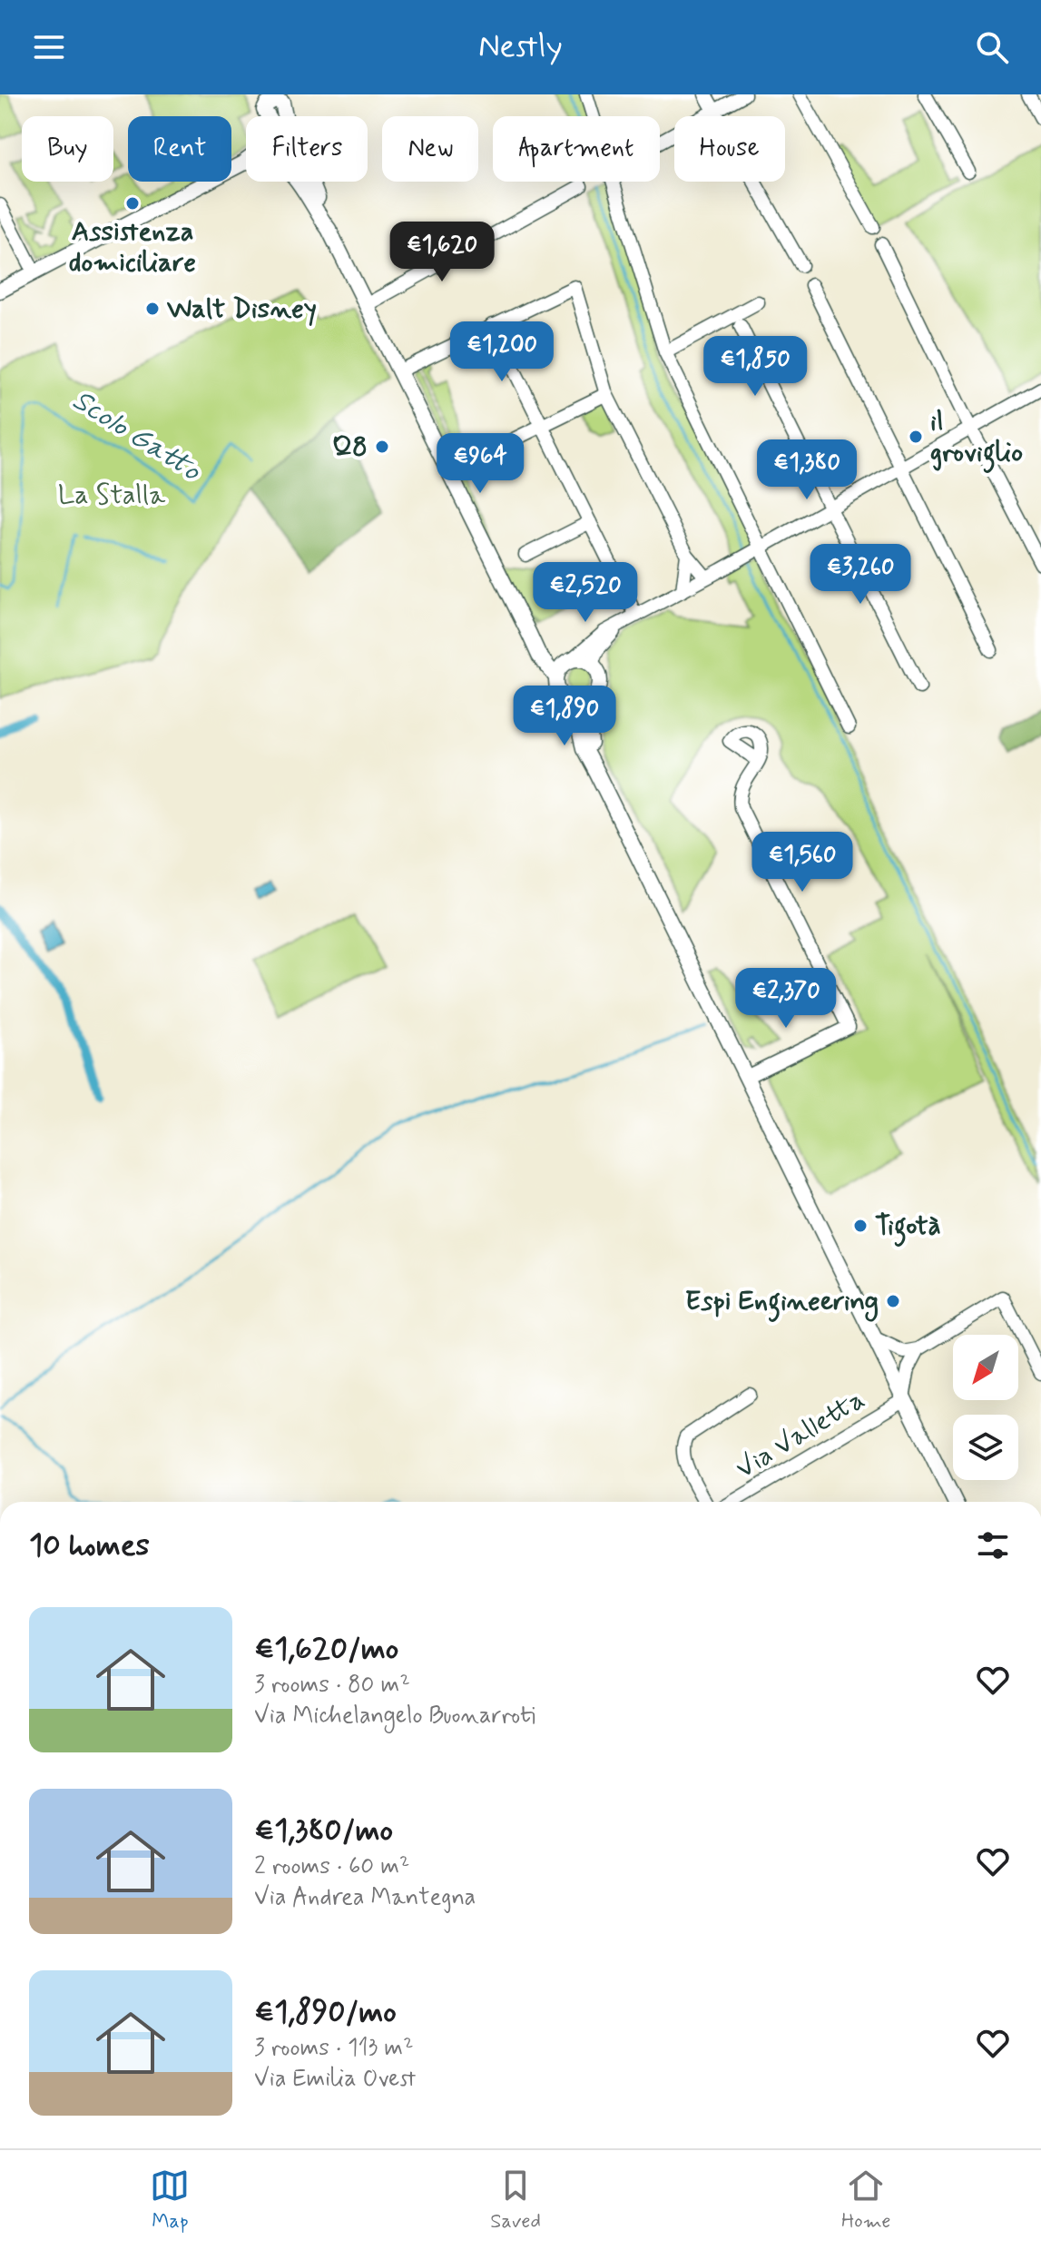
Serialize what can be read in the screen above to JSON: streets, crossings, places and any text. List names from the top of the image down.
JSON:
{
  "streets": {
    "street": ["Via Valletta"]
  },
  "water": ["Scolo Gatto"],
  "parks": ["La Stalla"],
  "places": [
    "Assistenza domiciliare",
    "Walt Disney",
    "il groviglio",
    "Q8",
    "Tigotà",
    "Espi Engineering"
  ],
  "north": "bottom left",
  "page": {
    "header": "Nestly",
    "chip": [
      "Buy",
      "Rent",
      "Filters",
      "New",
      "Apartment",
      "House"
    ],
    "price": [
      "€1,620",
      "€1,200",
      "€1,850",
      "€964",
      "€1,380",
      "€3,260",
      "€2,520",
      "€1,890",
      "€1,560",
      "€2,370"
    ],
    "heading": "10 homes",
    "list": [
      {
        "name": "€1,620/mo",
        "note": "3 rooms · 80 m² · Via Michelangelo Buonarroti"
      },
      {
        "name": "€1,380/mo",
        "note": "2 rooms · 60 m² · Via Andrea Mantegna"
      },
      {
        "name": "€1,890/mo",
        "note": "3 rooms · 113 m² · Via Emilia Ovest"
      }
    ],
    "tabs": ["Map", "Saved", "Home"]
  }
}
